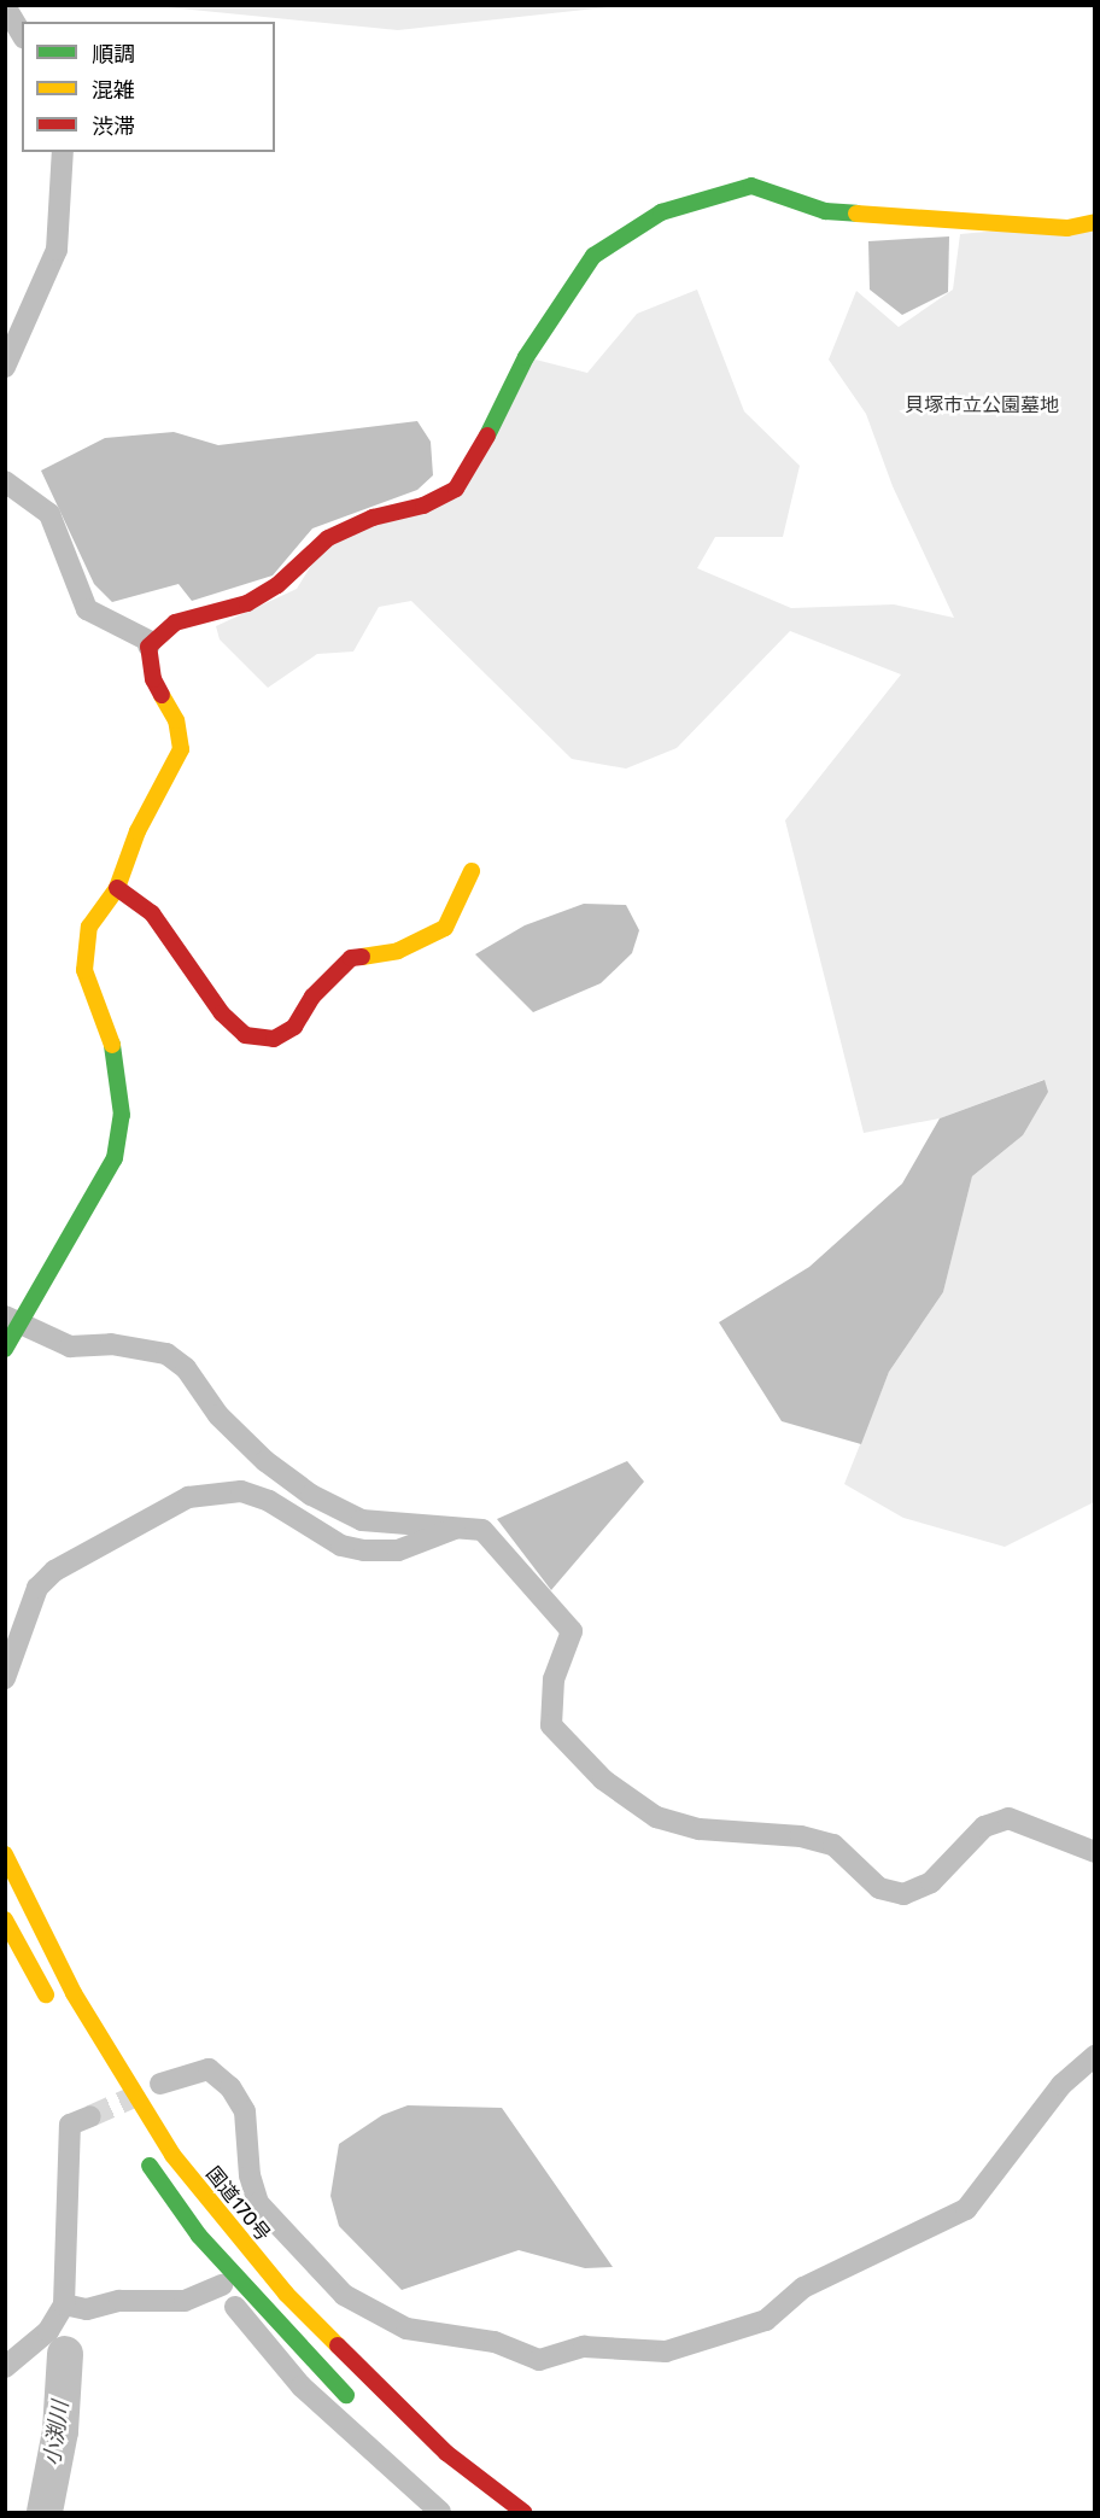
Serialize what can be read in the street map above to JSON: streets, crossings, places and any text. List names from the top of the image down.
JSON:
{
  "streets": {
    "main road": ["国道170号"]
  },
  "water": ["小渕川"],
  "parks": ["貝塚市立公園墓地"],
  "legend": ["順調", "混雑", "渋滞"]
}
